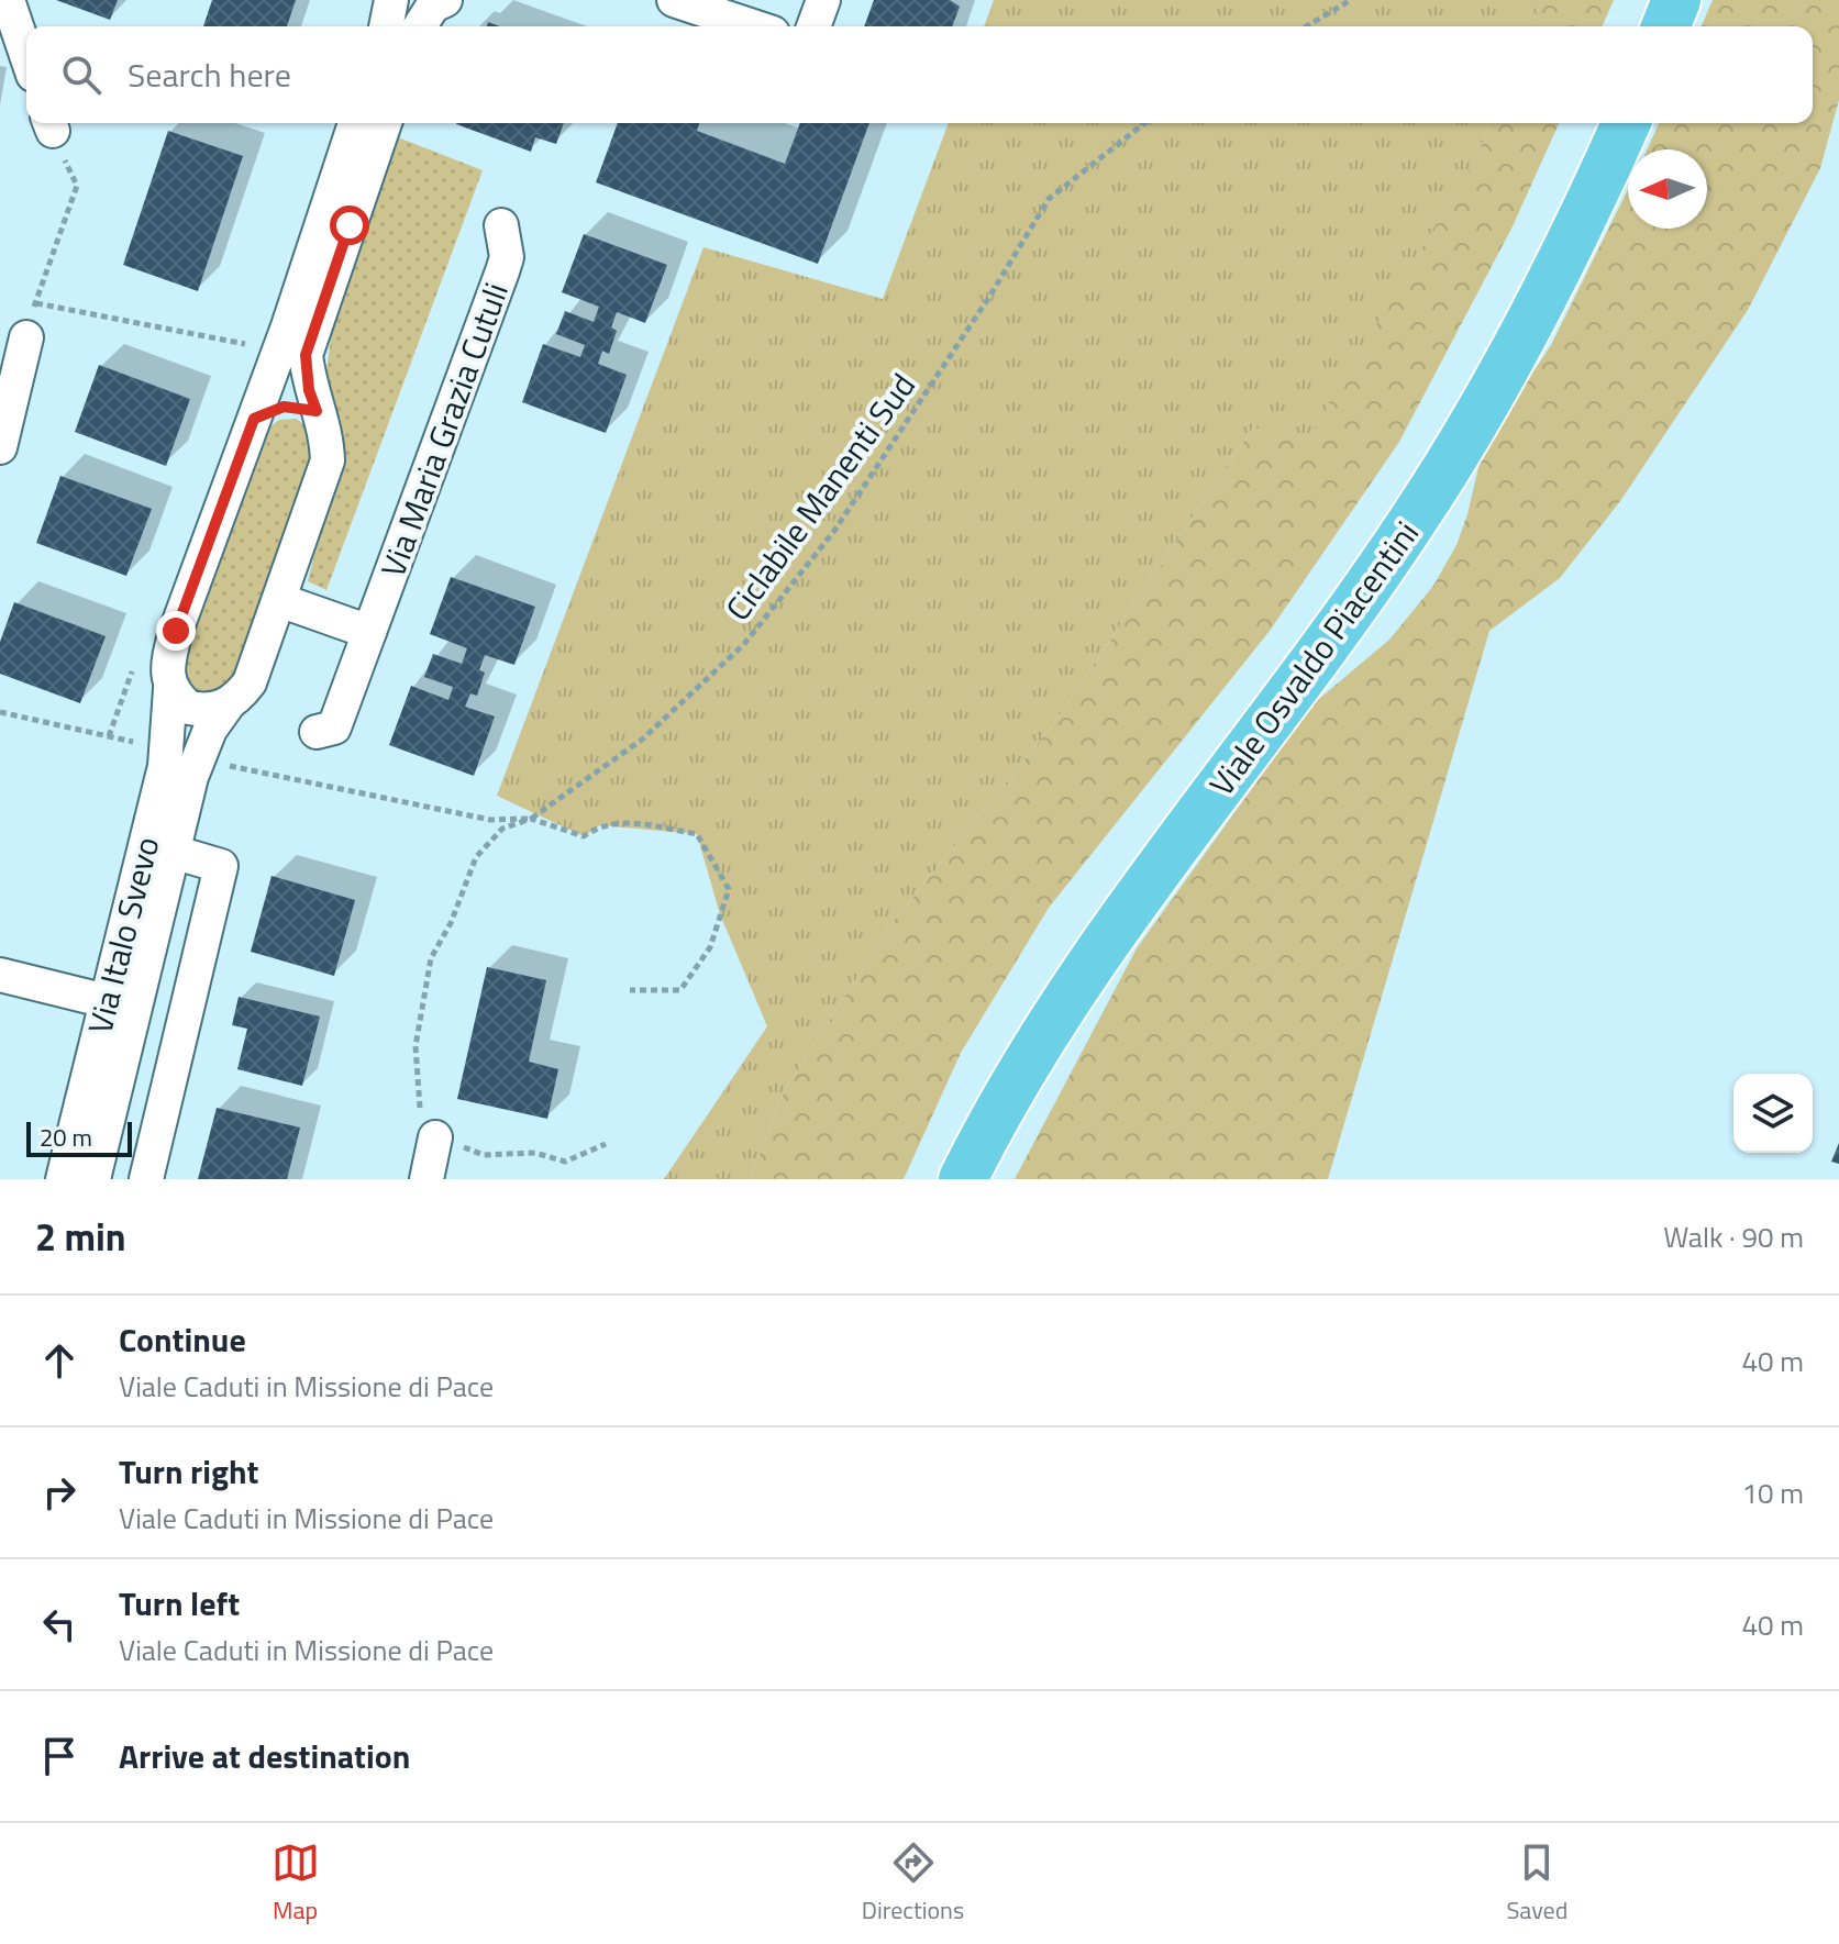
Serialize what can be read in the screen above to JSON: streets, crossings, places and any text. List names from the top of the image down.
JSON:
{
  "streets": {
    "main road": ["Viale Osvaldo Piacentini"],
    "street": ["Via Maria Grazia Cutuli", "Via Italo Svevo"],
    "path": ["Ciclabile Manenti Sud"]
  },
  "scale_bar": "20 m",
  "north": "left",
  "page": {
    "search": "Search here",
    "scale": "20 m",
    "heading": ["2 min", "Walk · 90 m"],
    "list": [
      ["Continue", "Viale Caduti in Missione di Pace", "40 m"],
      ["Turn right", "Viale Caduti in Missione di Pace", "10 m"],
      ["Turn left", "Viale Caduti in Missione di Pace", "40 m"],
      "Arrive at destination"
    ],
    "nav": ["Map", "Directions", "Saved"]
  }
}
